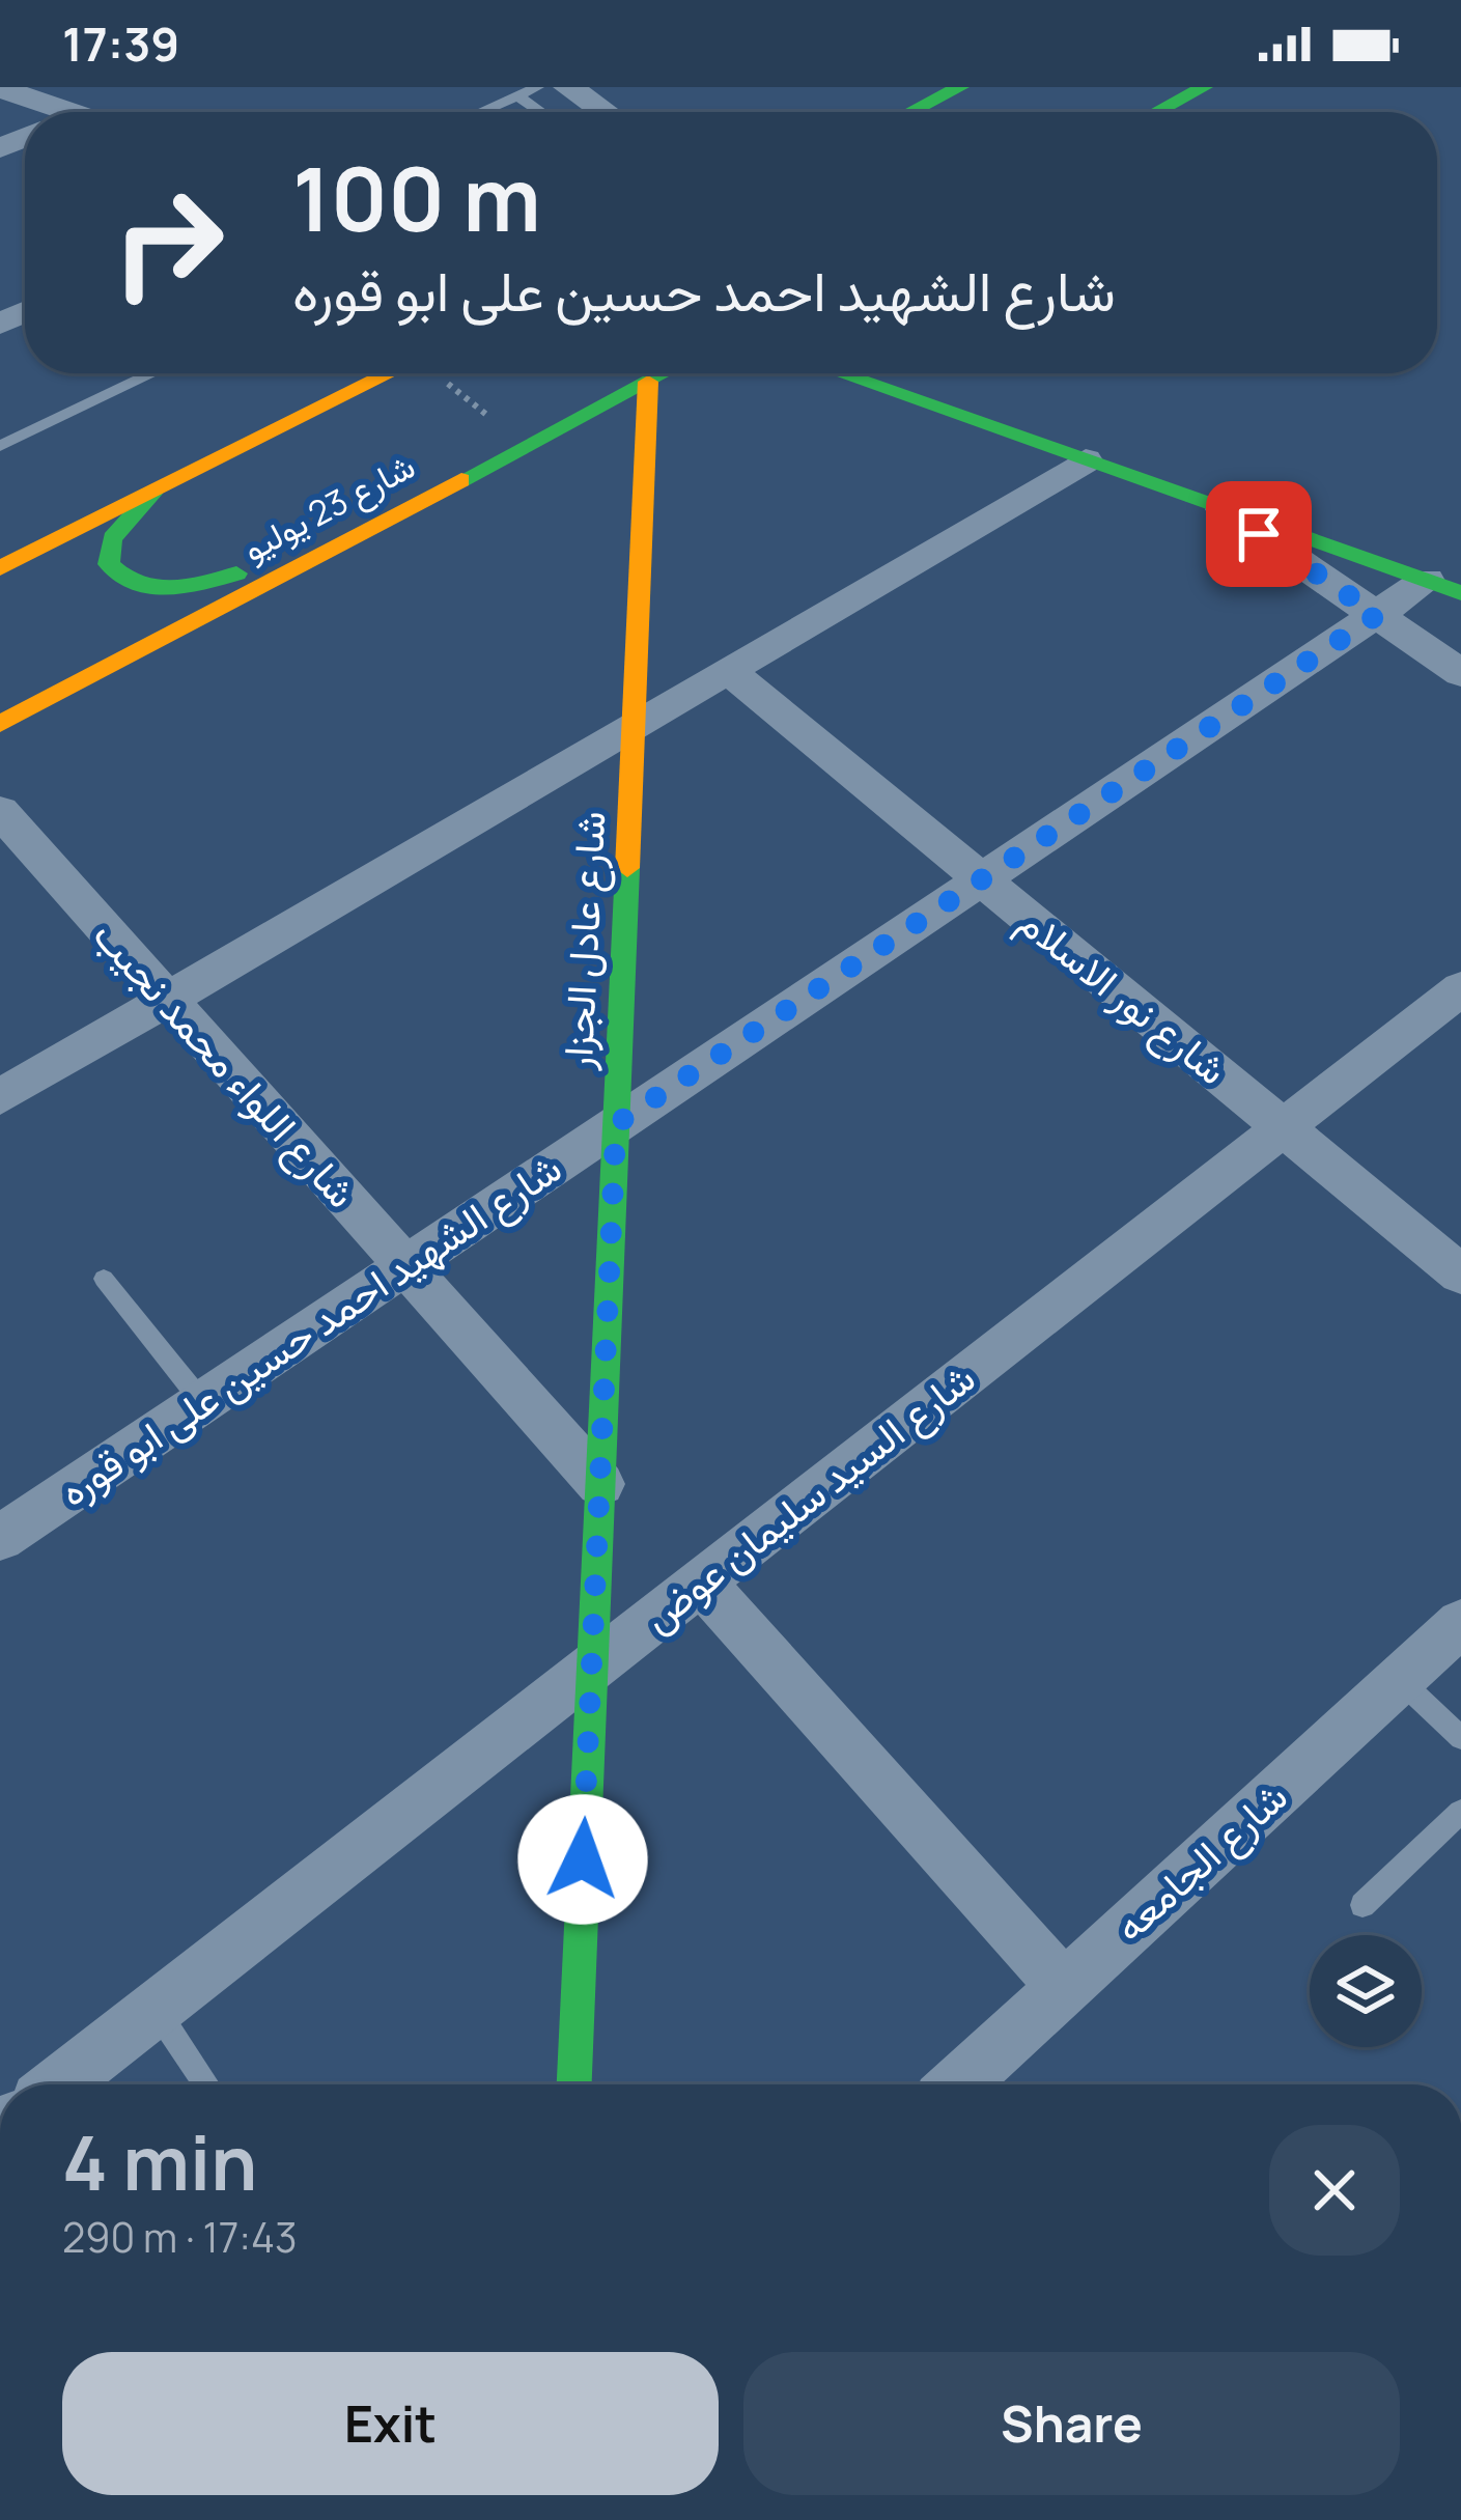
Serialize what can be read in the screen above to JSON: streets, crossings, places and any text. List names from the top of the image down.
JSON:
{
  "streets": {
    "street": [
      "شارع 23 يوليو",
      "شارع عادل الجزار",
      "شارع نور الاسلام",
      "شارع اللواء محمد نجيب",
      "شارع الشهيد احمد حسين على ابو قوره",
      "شارع السيد سليمان عوض",
      "شارع الجامعه"
    ]
  },
  "crossings": [
    ["شارع 23 يوليو", "شارع عادل الجزار"],
    ["شارع عادل الجزار", "شارع اللواء محمد نجيب"],
    ["شارع عادل الجزار", "شارع الشهيد احمد حسين على ابو قوره"],
    ["شارع عادل الجزار", "شارع السيد سليمان عوض"],
    ["شارع نور الاسلام", "شارع الشهيد احمد حسين على ابو قوره"],
    ["شارع نور الاسلام", "شارع السيد سليمان عوض"],
    ["شارع اللواء محمد نجيب", "شارع الشهيد احمد حسين على ابو قوره"]
  ],
  "page": {
    "status": "17:39",
    "turn": ["100 m", "شارع الشهيد احمد حسين على ابو قوره"],
    "heading": ["4 min", "290 m · 17:43"],
    "buttons": ["Exit", "Share"]
  }
}
